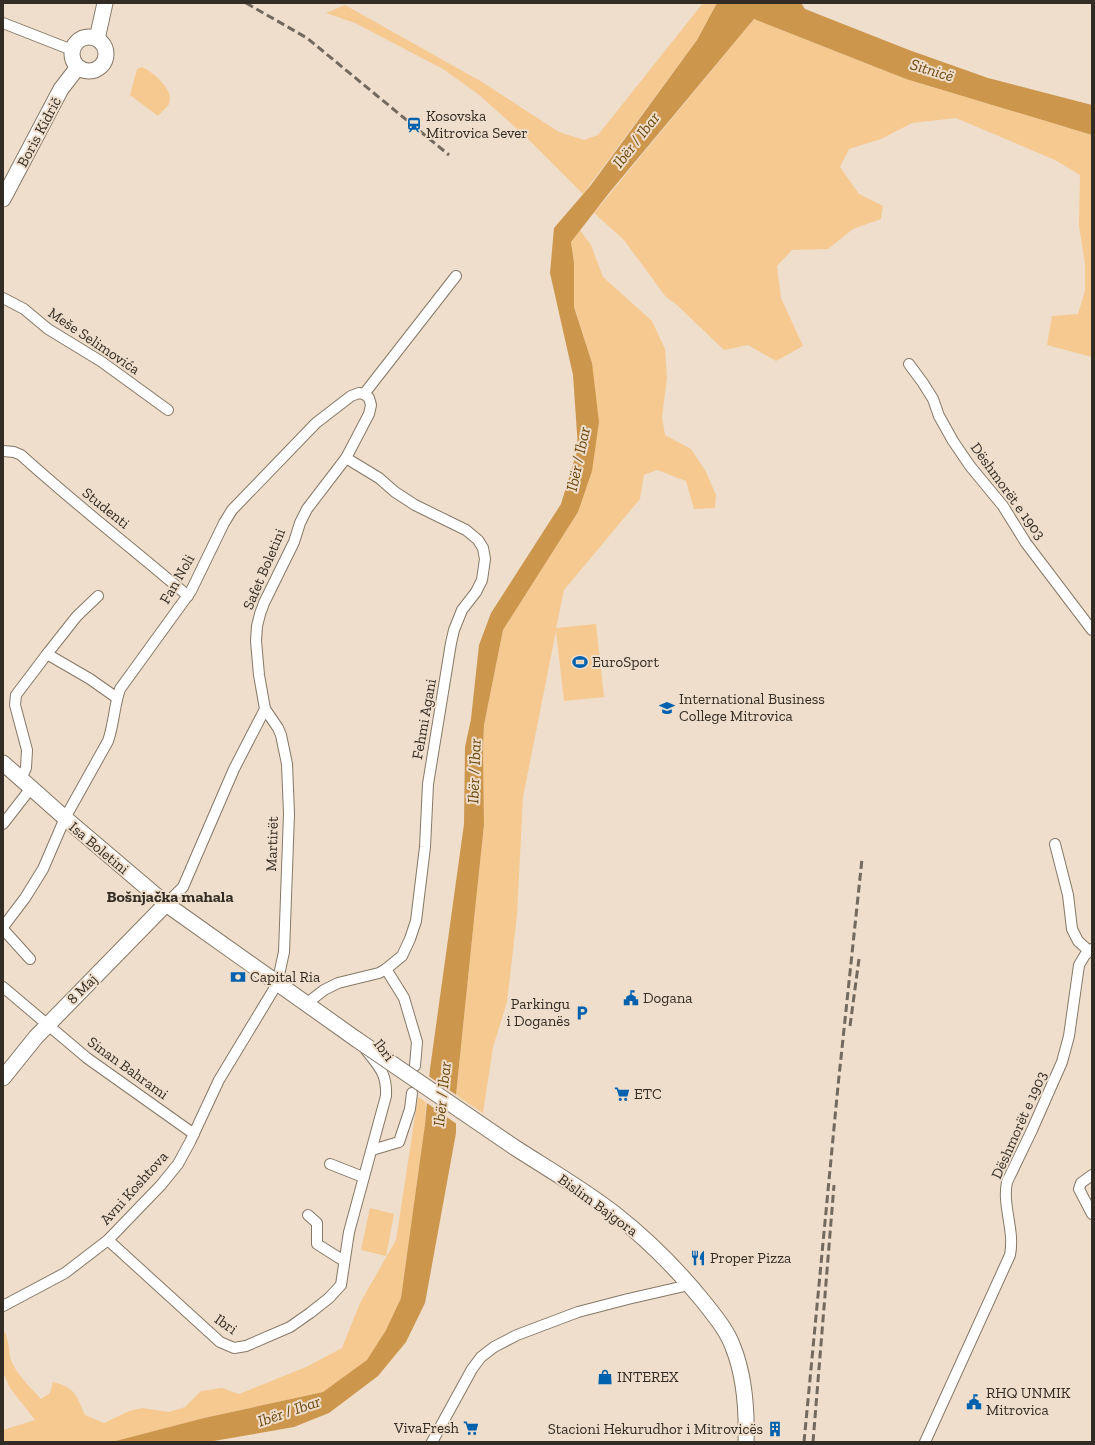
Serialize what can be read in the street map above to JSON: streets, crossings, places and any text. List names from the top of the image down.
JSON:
{
  "streets": {
    "main road": [
      "Boris Kidrič",
      "Isa Boletini",
      "8 Maj",
      "Bislim Bajgora"
    ],
    "street": [
      "Meše Selimovića",
      "Dëshmorët e 1903",
      "Studenti",
      "Safet Boletini",
      "Fan Noli",
      "Fehmi Agani",
      "Martirët",
      "Ibri",
      "Sinan Bahrami",
      "Avni Koshtova"
    ]
  },
  "crossings": [
    ["Studenti", "Fan Noli"],
    ["Safet Boletini", "Fan Noli"],
    ["Safet Boletini", "Fehmi Agani"],
    ["Safet Boletini", "Martirët"],
    ["Fan Noli", "Isa Boletini"],
    ["Fehmi Agani", "Isa Boletini"],
    ["Fehmi Agani", "Ibri"],
    ["Martirët", "Isa Boletini"],
    ["Martirët", "Avni Koshtova"],
    ["Isa Boletini", "8 Maj"],
    ["Isa Boletini", "Ibri"],
    ["Isa Boletini", "Avni Koshtova"],
    ["Isa Boletini", "Bislim Bajgora"],
    ["8 Maj", "Sinan Bahrami"],
    ["Ibri", "Avni Koshtova"],
    ["Ibri", "Bislim Bajgora"],
    ["Sinan Bahrami", "Avni Koshtova"]
  ],
  "districts": ["Bošnjačka mahala"],
  "water": ["Sitnicë", "Ibër / Ibar"],
  "places": {
    "station": ["Kosovska Mitrovica Sever"],
    "sports": ["EuroSport"],
    "school or university": ["International Business College Mitrovica"],
    "bank": ["Capital Ria"],
    "public building": ["Dogana", "RHQ UNMIK Mitrovica"],
    "parking": ["Parkingu i Doganës"],
    "supermarket": ["ETC", "VivaFresh"],
    "restaurant": ["Proper Pizza"],
    "shop": ["INTEREX"],
    "building": ["Stacioni Hekurudhor i Mitrovicës"]
  }
}
